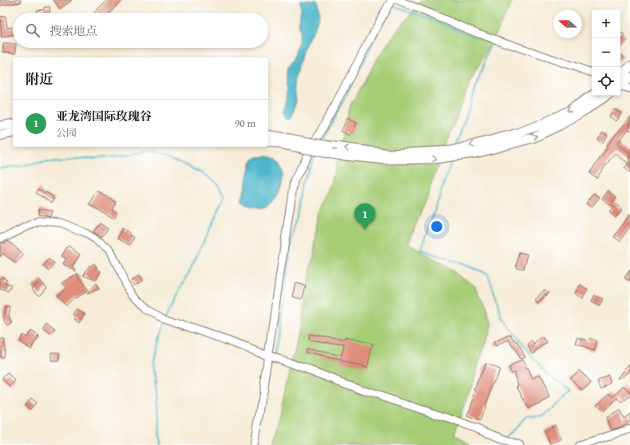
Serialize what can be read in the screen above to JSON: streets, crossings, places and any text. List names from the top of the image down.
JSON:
{
  "north": "left",
  "page": {
    "map_buttons": ["+", "−"],
    "search": "搜索地点",
    "heading": "附近",
    "list": [
      {
        "mark": "1",
        "name": "亚龙湾国际玫瑰谷",
        "note": "公园",
        "value": "90 m"
      }
    ],
    "pins": "1"
  }
}
